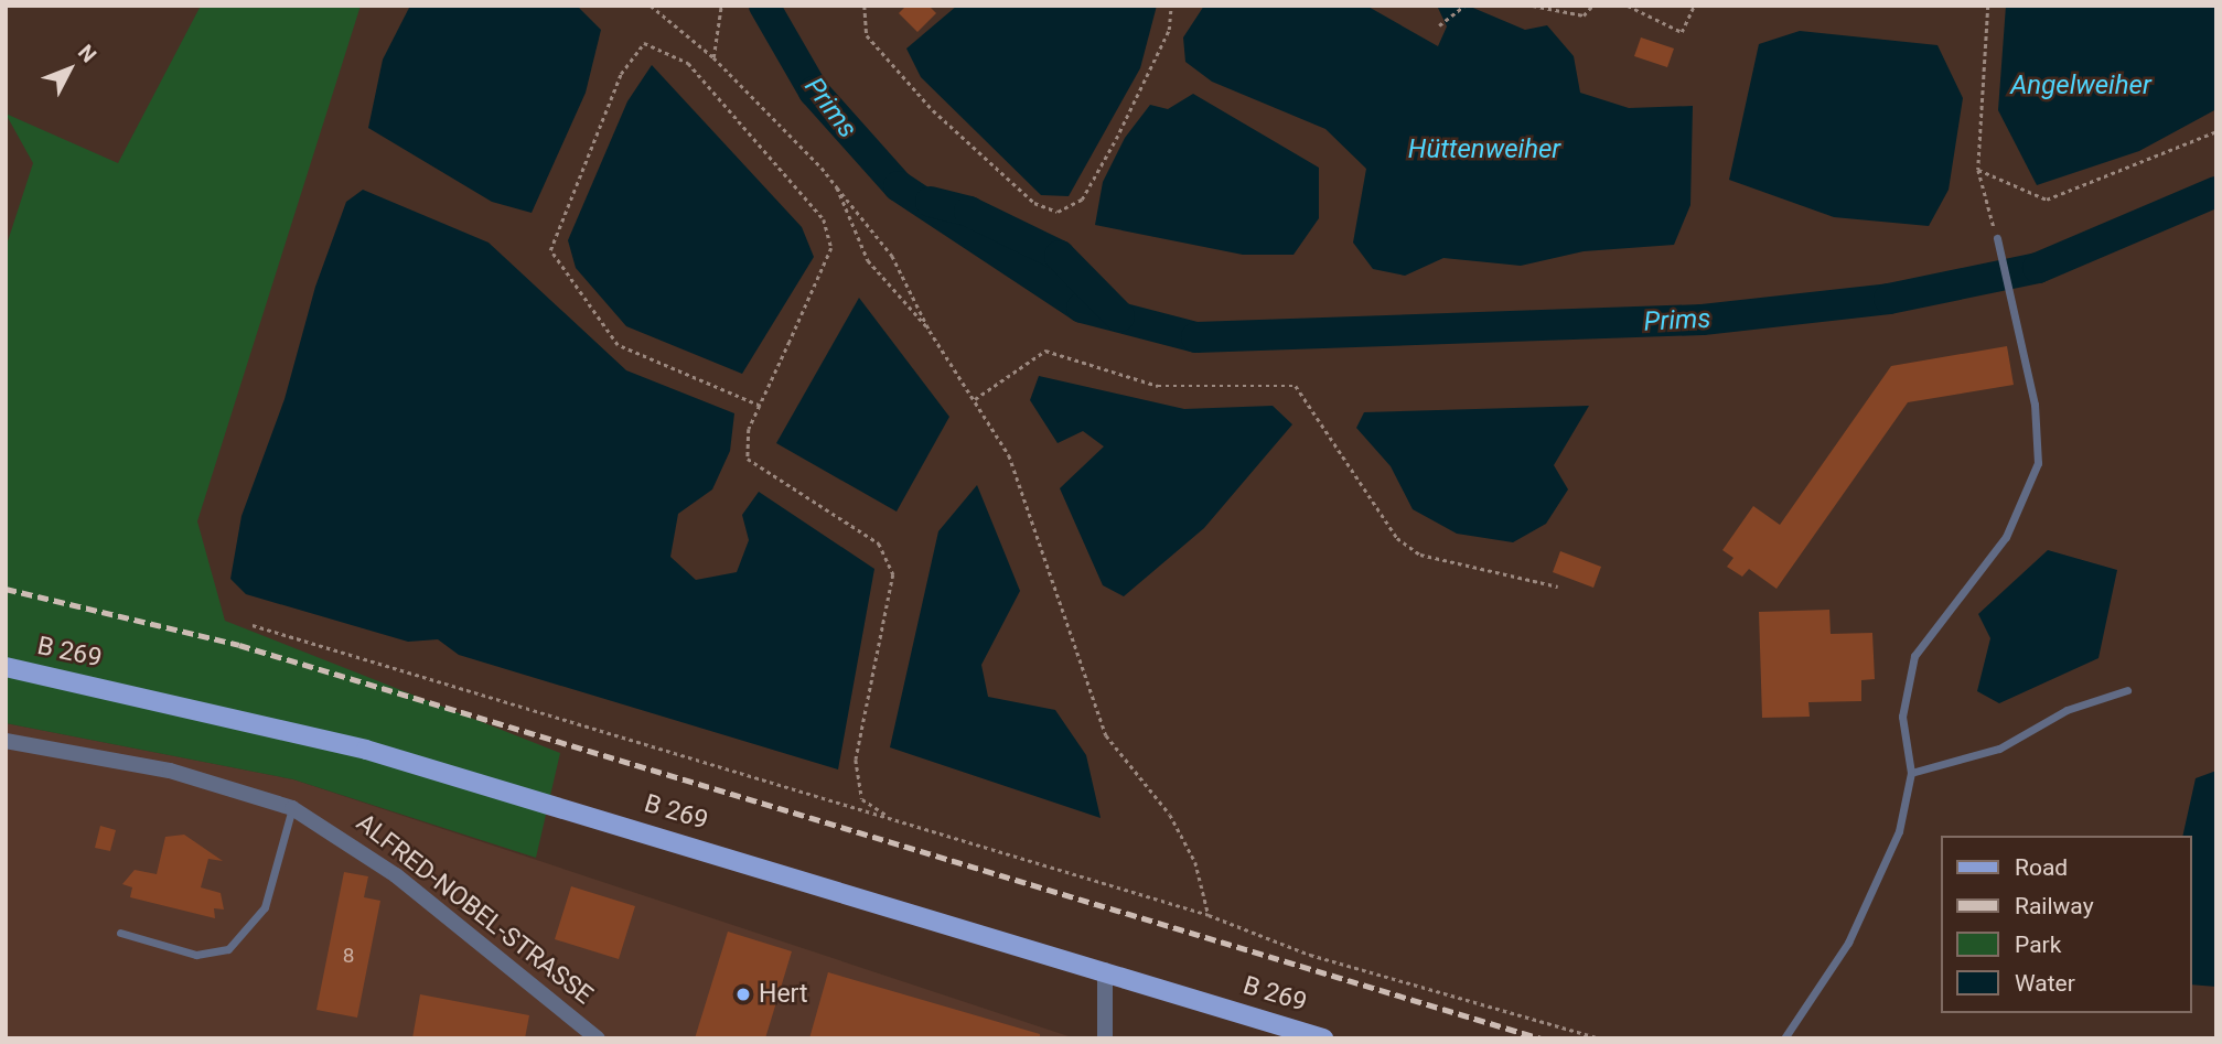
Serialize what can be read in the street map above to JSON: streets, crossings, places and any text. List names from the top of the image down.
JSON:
{
  "streets": {
    "main road": ["B 269"],
    "street": ["ALFRED-NOBEL-STRASSE"]
  },
  "water": ["Angelweiher", "Prims", "Hüttenweiher"],
  "places": ["Hert"],
  "house_numbers": ["8"],
  "legend": [
    "Road",
    "Railway",
    "Park",
    "Water"
  ],
  "north": "top right"
}
